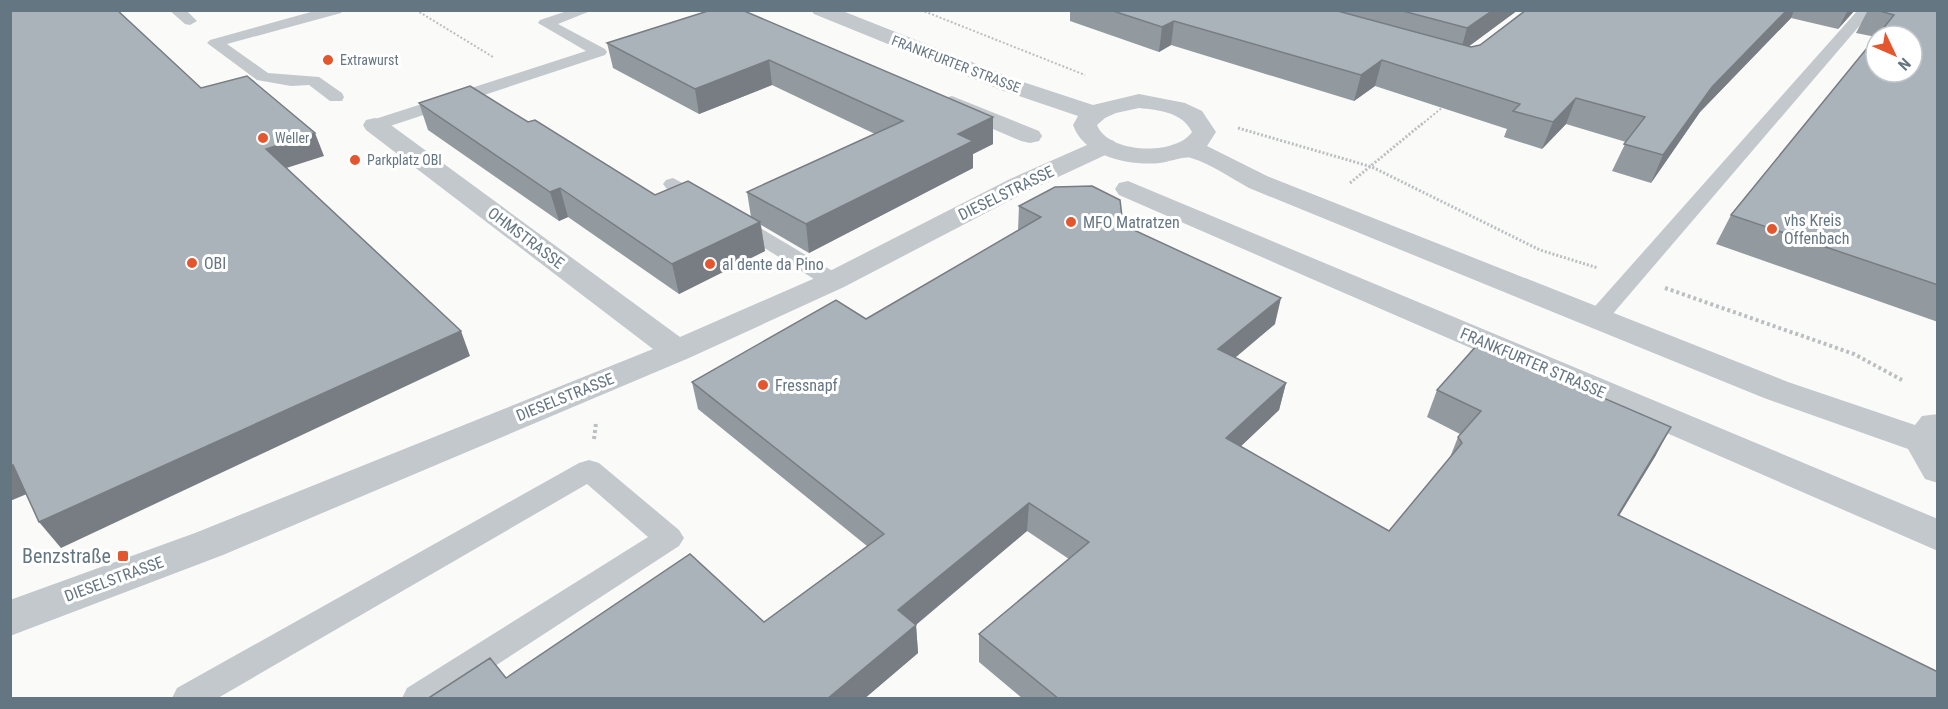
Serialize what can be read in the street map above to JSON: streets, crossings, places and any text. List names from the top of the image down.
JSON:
{
  "streets": {
    "street": ["FRANKFURTER STRASSE", "DIESELSTRASSE", "OHMSTRASSE"]
  },
  "crossings": [
    ["DIESELSTRASSE", "OHMSTRASSE"]
  ],
  "places": {
    "other": [
      "Extrawurst",
      "Weller",
      "Parkplatz OBI",
      "MFO Matratzen",
      "vhs Kreis Offenbach",
      "OBI",
      "al dente da Pino",
      "Fressnapf"
    ],
    "transit": ["Benzstraße"]
  },
  "north": "bottom right"
}
